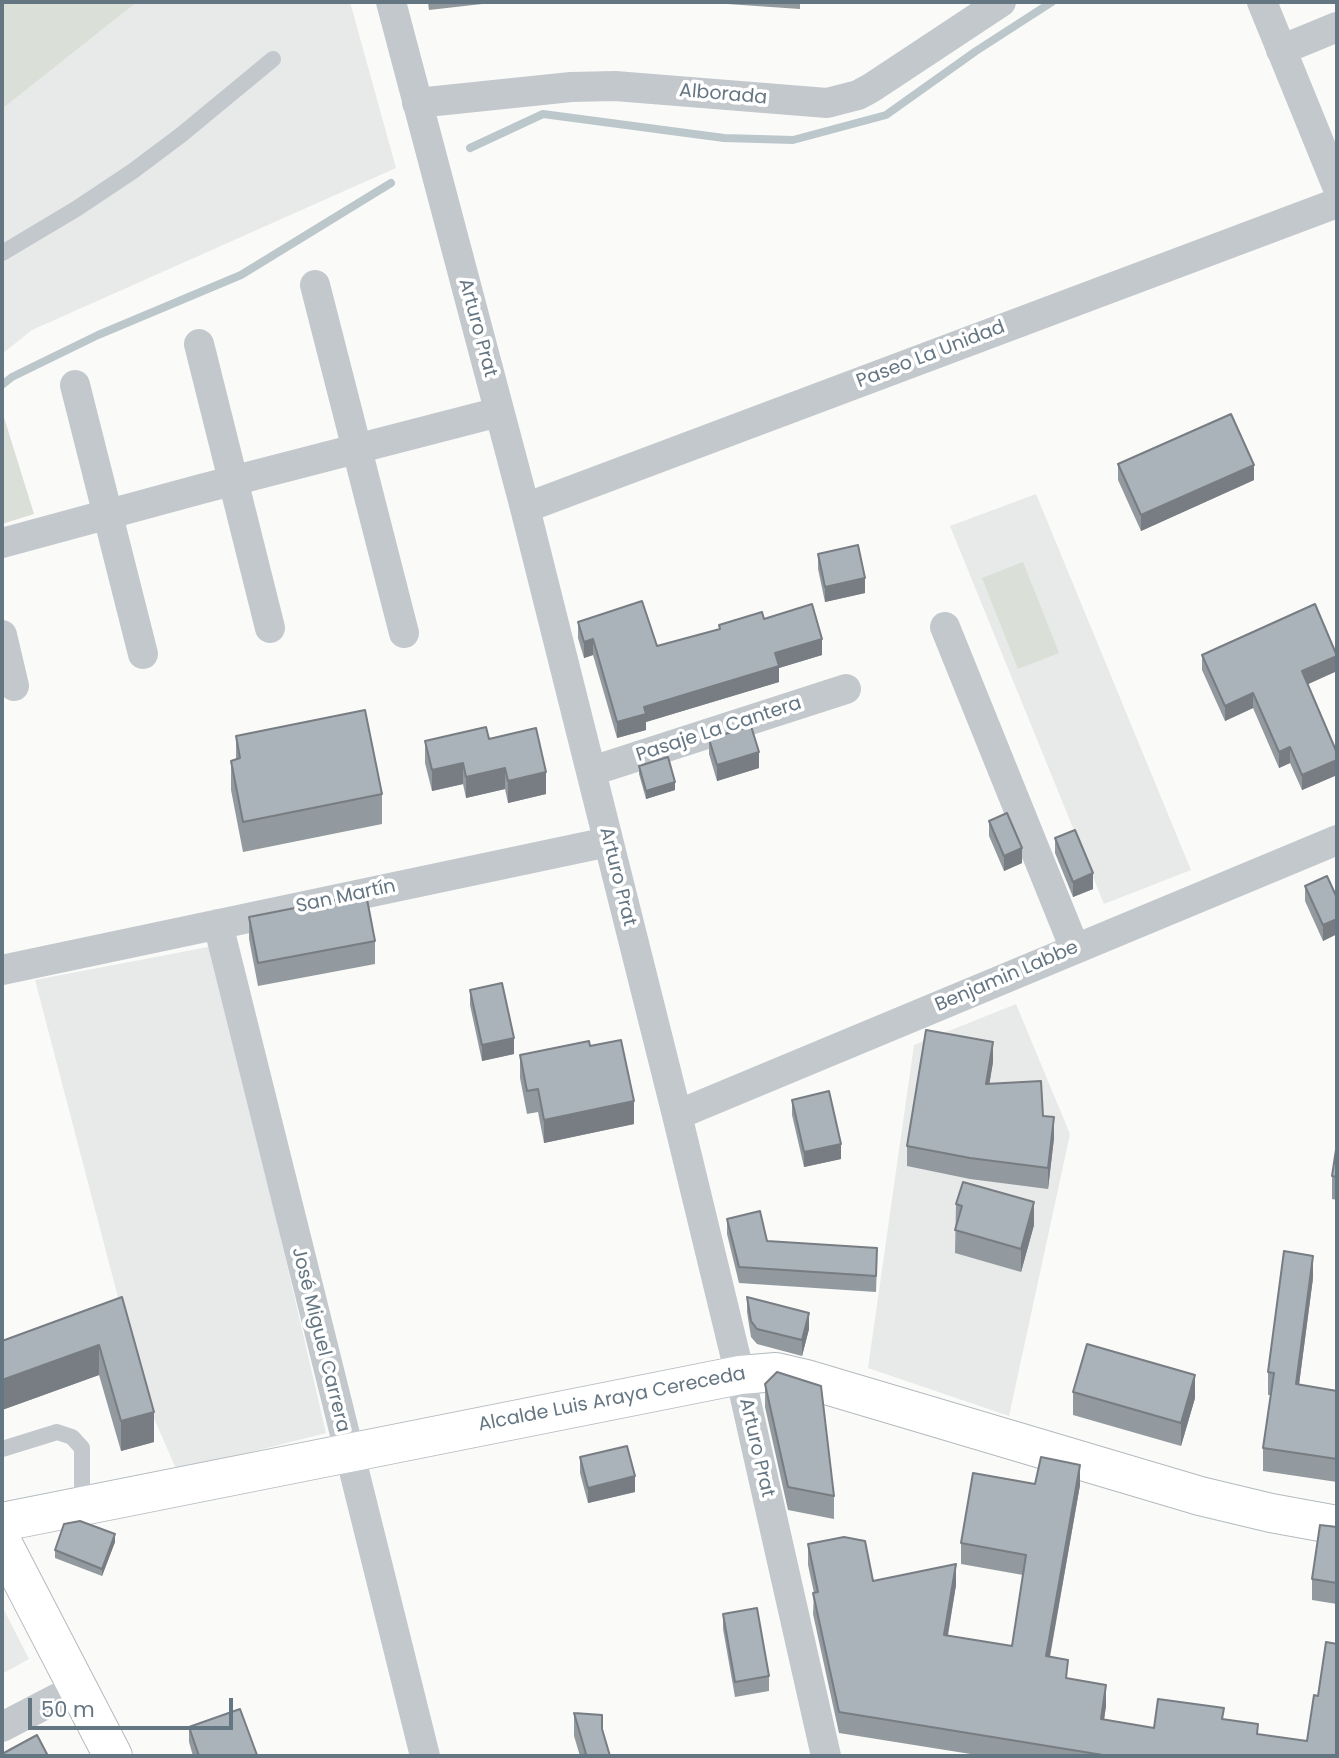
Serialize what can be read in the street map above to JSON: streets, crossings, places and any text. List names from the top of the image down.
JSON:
{
  "streets": {
    "main road": ["Alcalde Luis Araya Cereceda"],
    "street": [
      "Alborada",
      "Arturo Prat",
      "Paseo La Unidad",
      "Pasaje La Cantera",
      "San Martín",
      "Benjamin Labbe",
      "José Miguel Carrera"
    ]
  },
  "crossings": [
    ["Alborada", "Arturo Prat"],
    ["Arturo Prat", "Paseo La Unidad"],
    ["Arturo Prat", "Pasaje La Cantera"],
    ["Arturo Prat", "San Martín"],
    ["Arturo Prat", "Benjamin Labbe"],
    ["Arturo Prat", "Alcalde Luis Araya Cereceda"],
    ["San Martín", "José Miguel Carrera"],
    ["José Miguel Carrera", "Alcalde Luis Araya Cereceda"]
  ],
  "scale_bar": "50 m"
}
